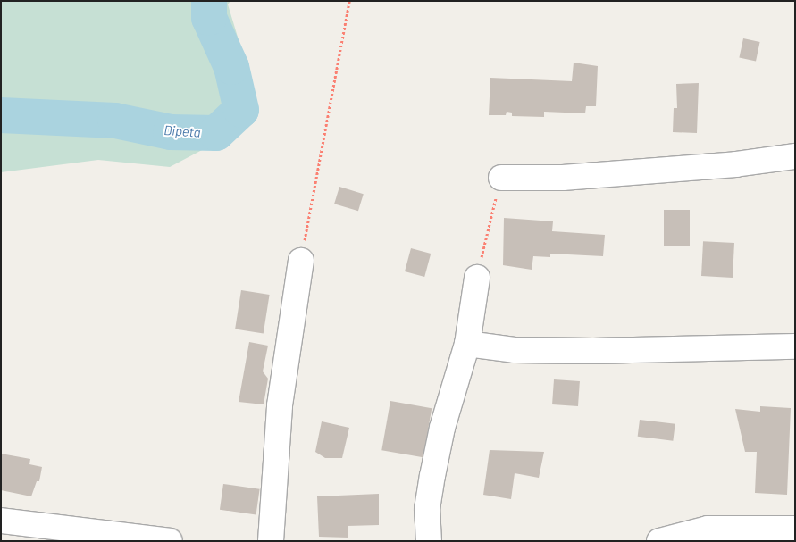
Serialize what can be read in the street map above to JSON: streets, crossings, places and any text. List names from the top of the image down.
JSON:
{
  "water": ["Dipeta"]
}
